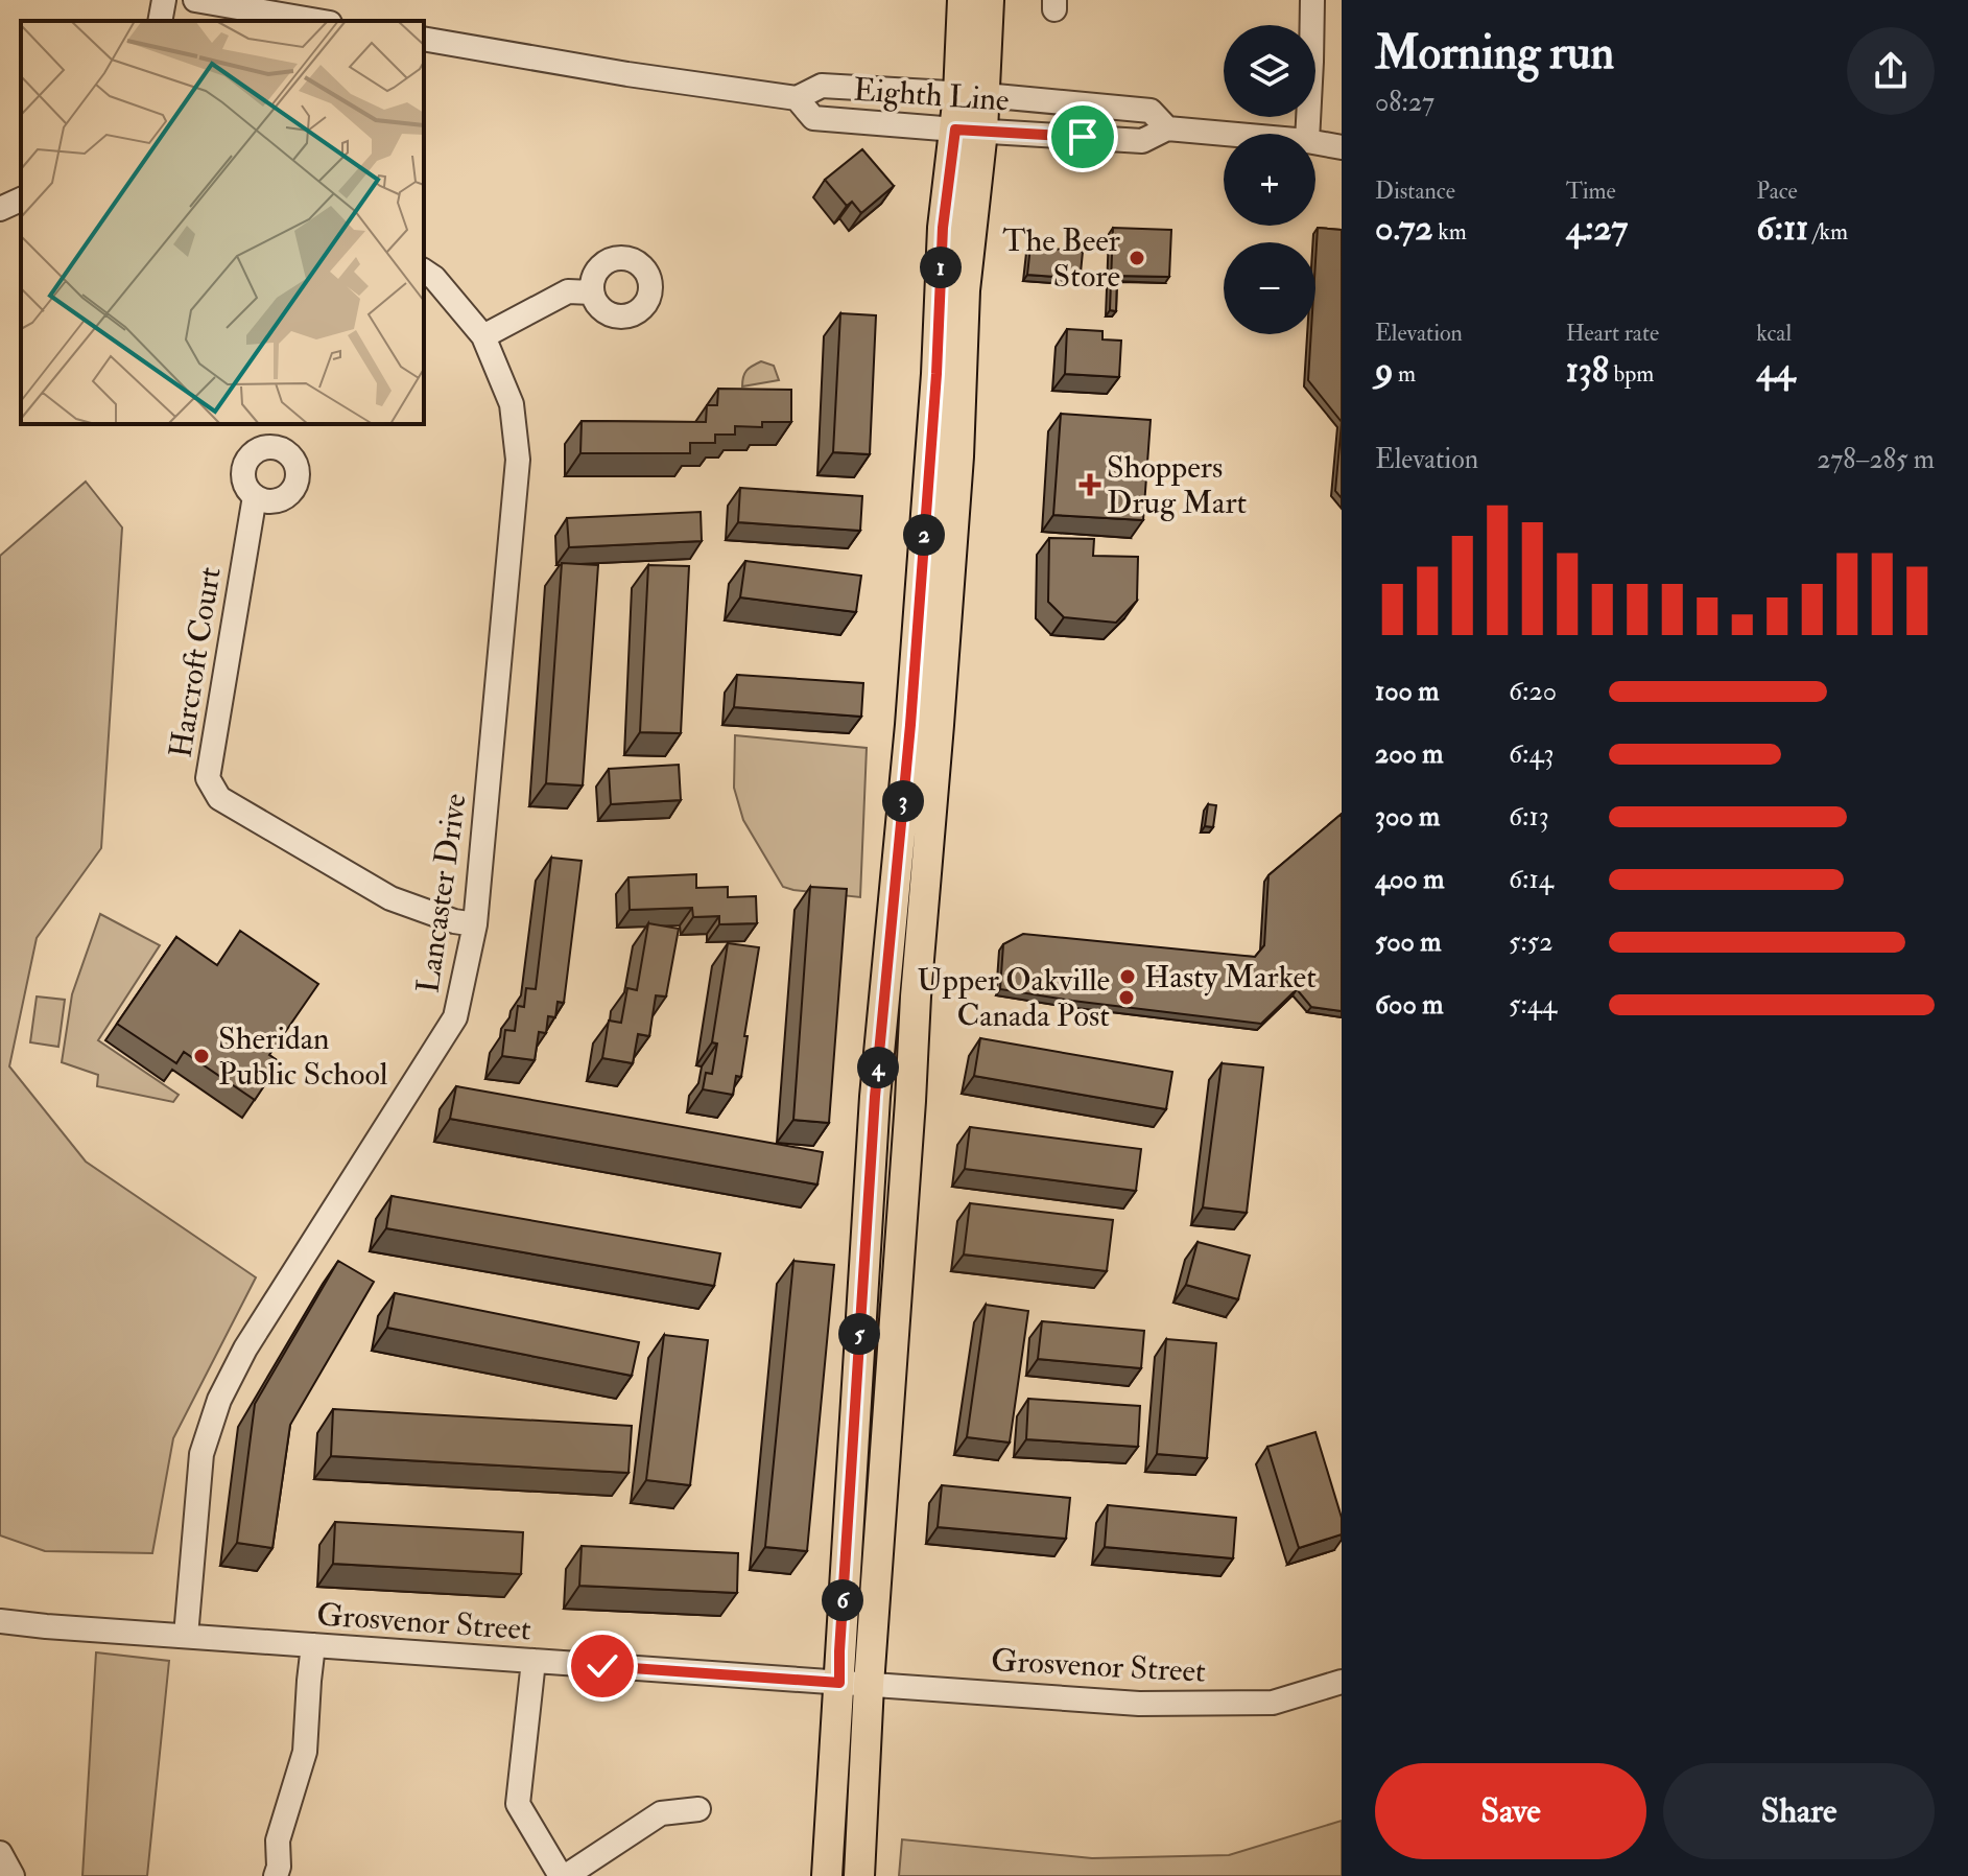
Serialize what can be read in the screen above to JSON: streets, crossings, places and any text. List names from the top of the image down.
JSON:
{
  "streets": {
    "street": [
      "Eighth Line",
      "Harcroft Court",
      "Lancaster Drive",
      "Grosvenor Street"
    ]
  },
  "crossings": [
    ["Harcroft Court", "Lancaster Drive"],
    ["Lancaster Drive", "Grosvenor Street"]
  ],
  "places": {
    "other": [
      "The Beer Store",
      "Hasty Market",
      "Upper Oakville Canada Post",
      "Sheridan Public School"
    ],
    "health": ["Shoppers Drug Mart"]
  },
  "page": {
    "heading": ["Morning run", "08:27"],
    "map_buttons": ["+", "−"],
    "stats": [
      ["Distance", "0.72 km"],
      ["Time", "4:27"],
      ["Pace", "6:11 /km"],
      ["Elevation", "9 m"],
      ["Heart rate", "138 bpm"],
      ["kcal", "44"]
    ],
    "pins": [
      "1",
      "2",
      "3",
      "4",
      "5",
      "6"
    ],
    "chart": ["Elevation", "278–285 m"],
    "list": [
      {
        "name": "100 m",
        "note": "6:20"
      },
      {
        "name": "200 m",
        "note": "6:43"
      },
      {
        "name": "300 m",
        "note": "6:13"
      },
      {
        "name": "400 m",
        "note": "6:14"
      },
      {
        "name": "500 m",
        "note": "5:52"
      },
      {
        "name": "600 m",
        "note": "5:44"
      }
    ],
    "buttons": ["Save", "Share"]
  }
}
